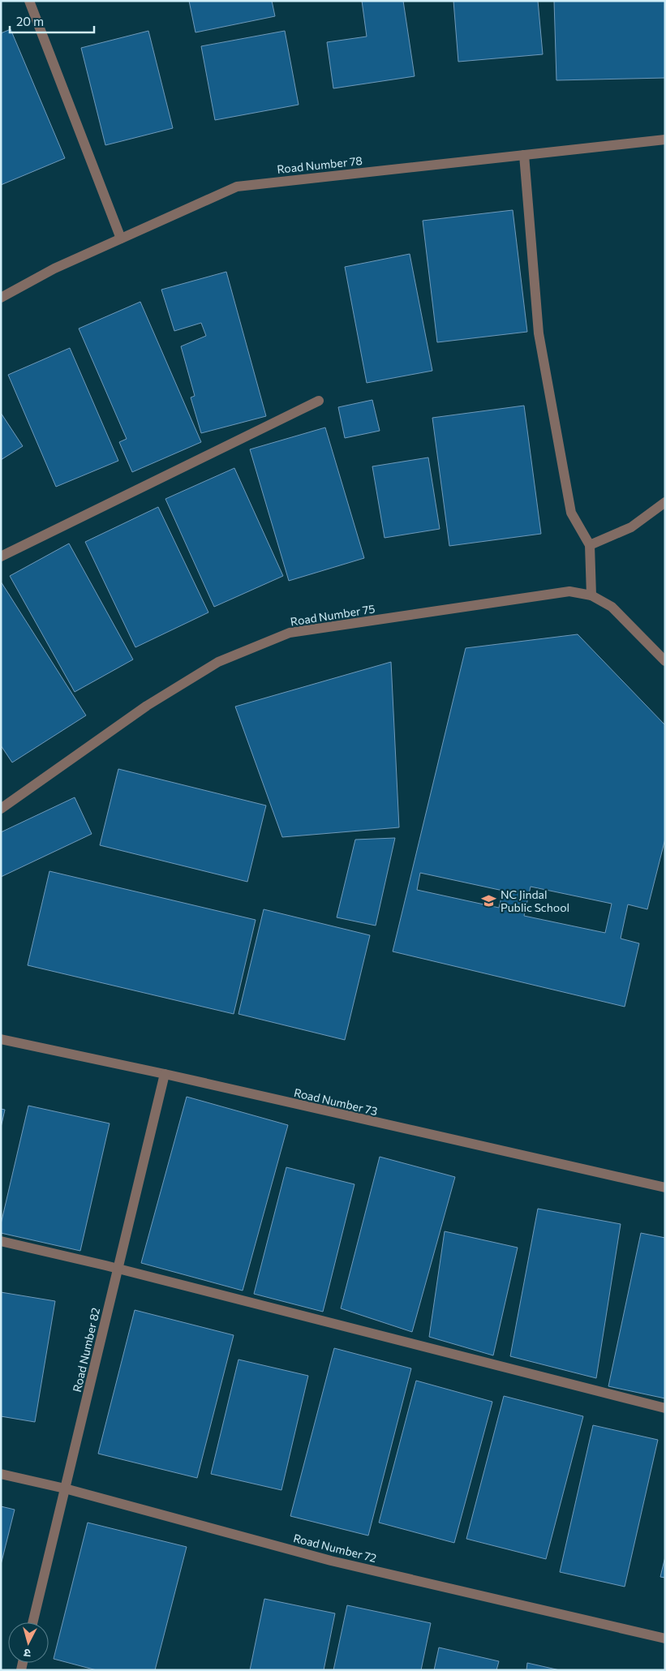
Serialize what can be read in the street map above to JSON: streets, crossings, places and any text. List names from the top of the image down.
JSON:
{
  "streets": {
    "street": [
      "Road Number 78",
      "Road Number 75",
      "Road Number 73",
      "Road Number 82",
      "Road Number 72"
    ]
  },
  "crossings": [
    ["Road Number 73", "Road Number 82"],
    ["Road Number 82", "Road Number 72"]
  ],
  "places": {
    "school or university": ["NC Jindal Public School"]
  },
  "scale_bar": "20 m",
  "north": "bottom"
}
